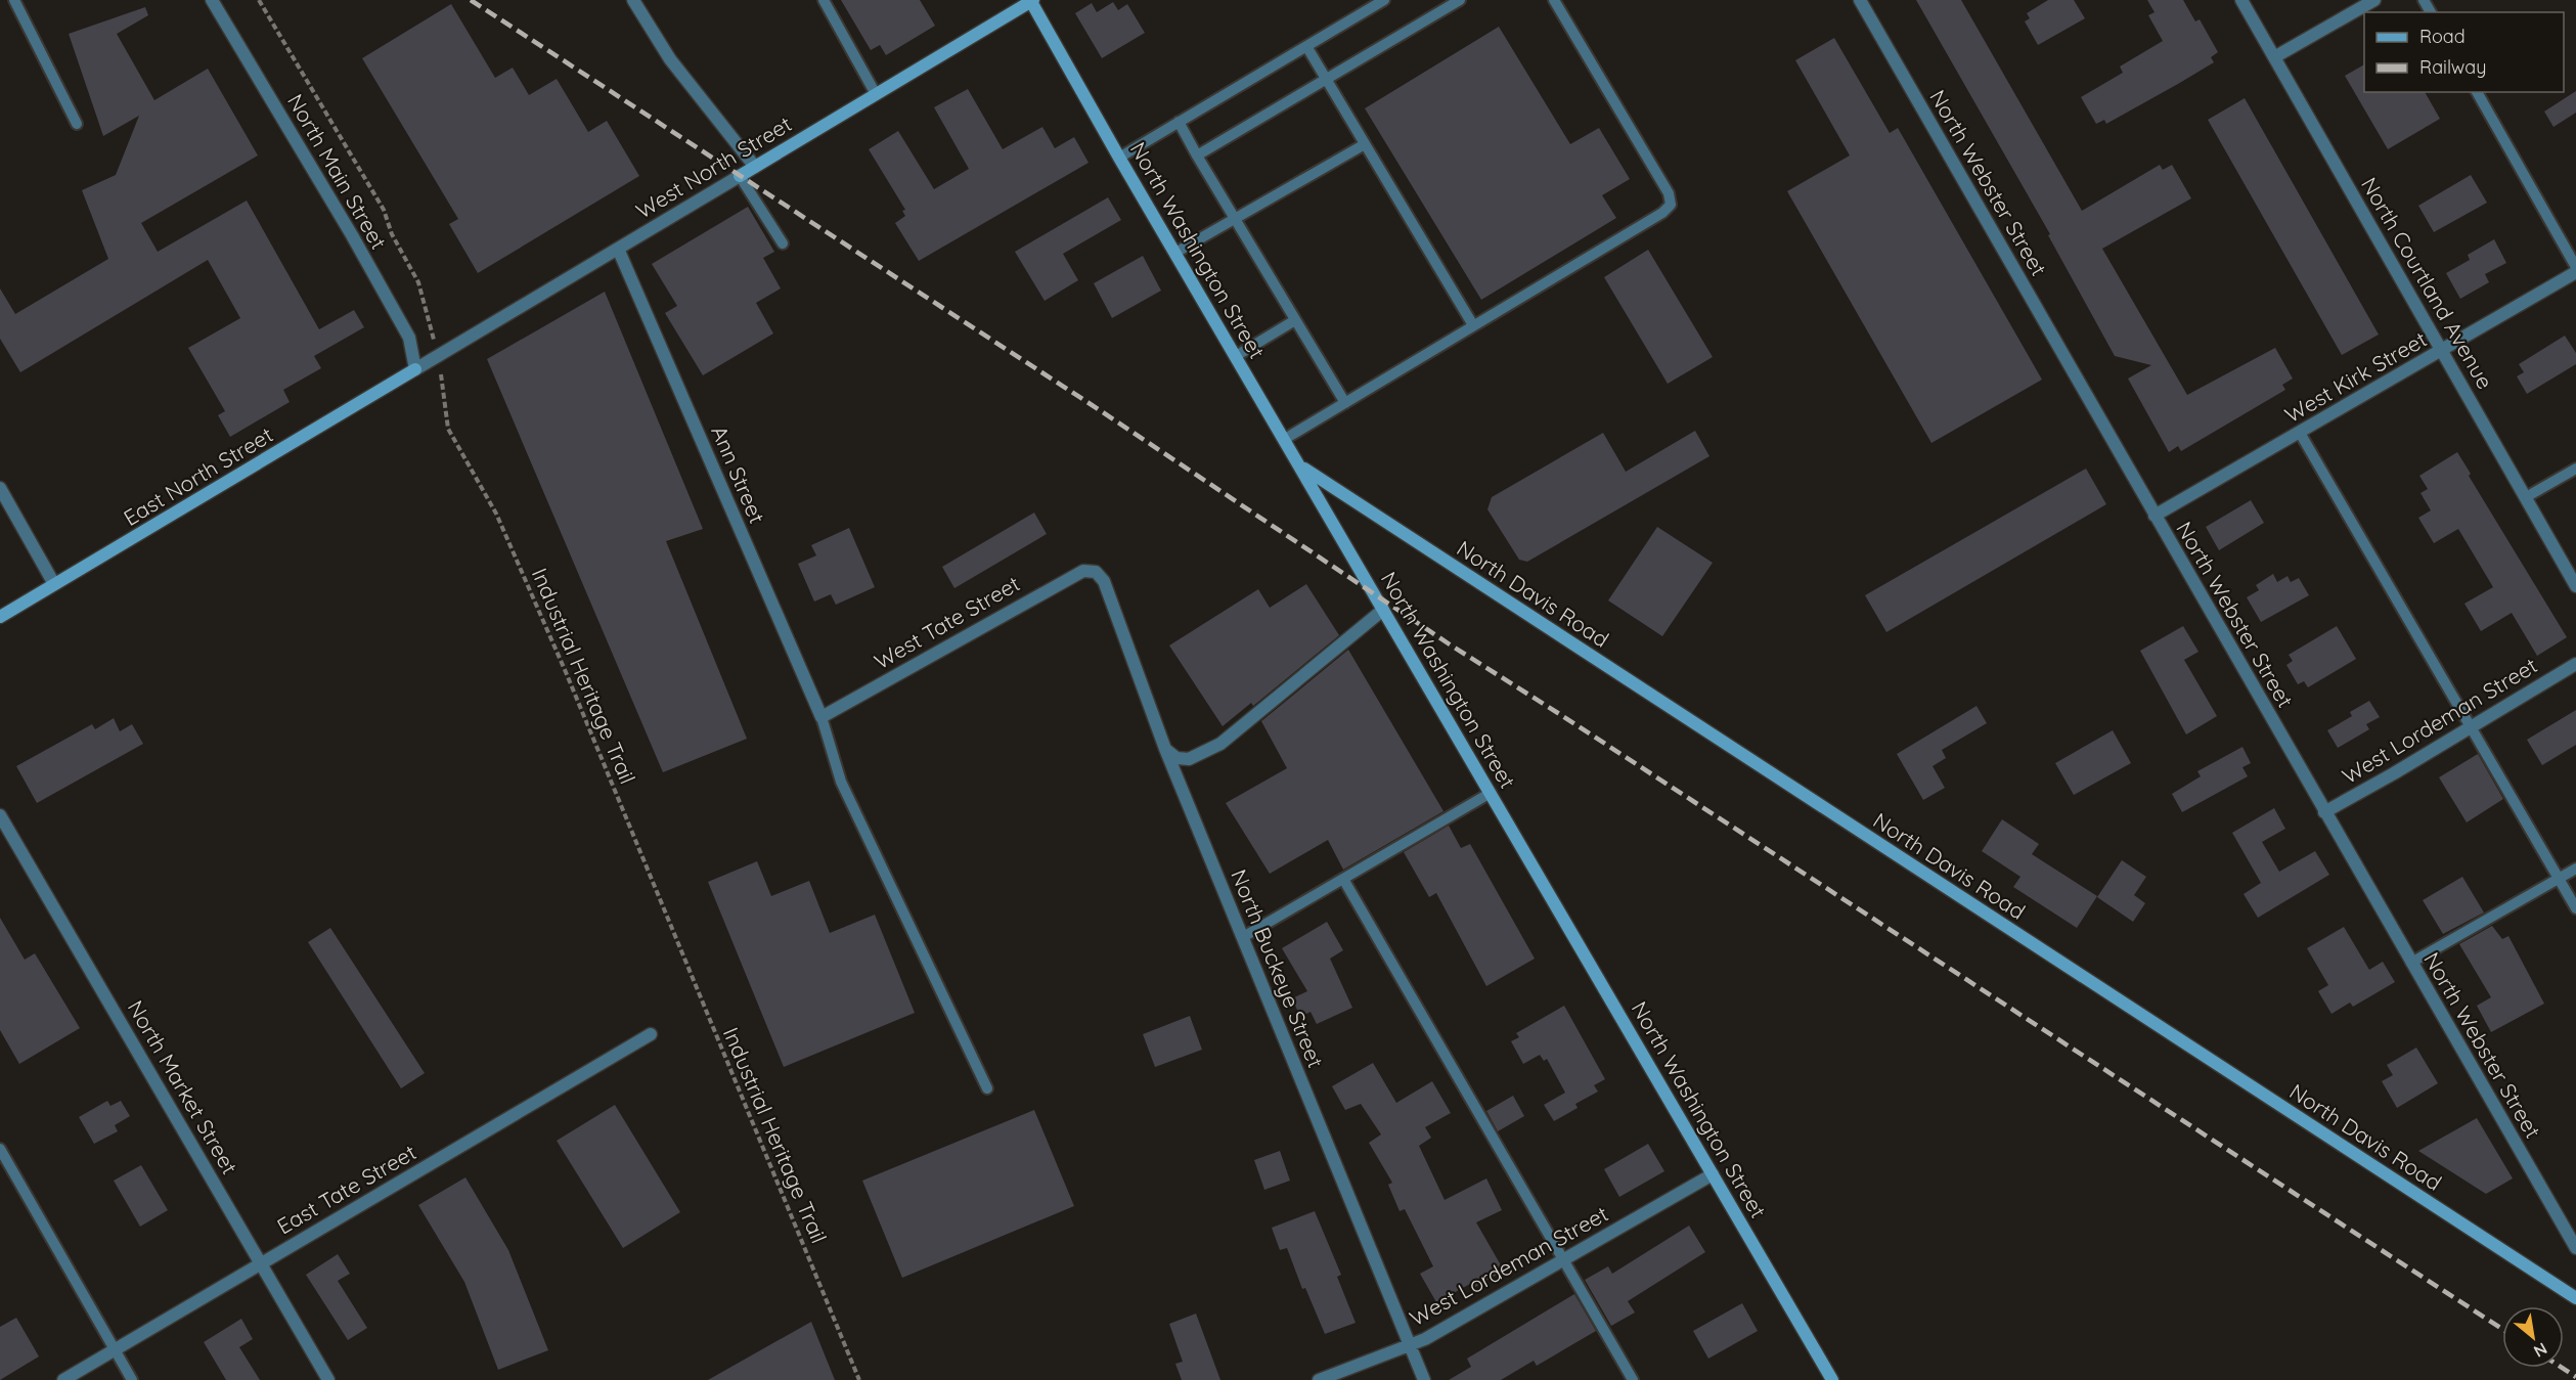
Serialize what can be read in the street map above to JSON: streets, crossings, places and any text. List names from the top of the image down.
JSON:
{
  "streets": {
    "street": [
      "West North Street",
      "North Main Street",
      "North Webster Street",
      "North Washington Street",
      "North Courtland Avenue",
      "West Kirk Street",
      "Ann Street",
      "East North Street",
      "North Davis Road",
      "West Tate Street",
      "West Lordeman Street",
      "North Buckeye Street",
      "North Market Street",
      "East Tate Street"
    ],
    "path": ["Industrial Heritage Trail"]
  },
  "crossings": [
    ["West North Street", "North Main Street"],
    ["West North Street", "North Washington Street"],
    ["West North Street", "Ann Street"],
    ["West North Street", "East North Street"],
    ["West North Street", "Industrial Heritage Trail"],
    ["North Main Street", "East North Street"],
    ["North Webster Street", "West Kirk Street"],
    ["North Webster Street", "West Lordeman Street"],
    ["North Washington Street", "North Davis Road"],
    ["North Washington Street", "West Lordeman Street"],
    ["North Courtland Avenue", "West Kirk Street"],
    ["Ann Street", "West Tate Street"],
    ["West Tate Street", "North Buckeye Street"],
    ["West Lordeman Street", "North Buckeye Street"],
    ["North Market Street", "East Tate Street"]
  ],
  "legend": ["Road", "Railway"],
  "north": "bottom right"
}
